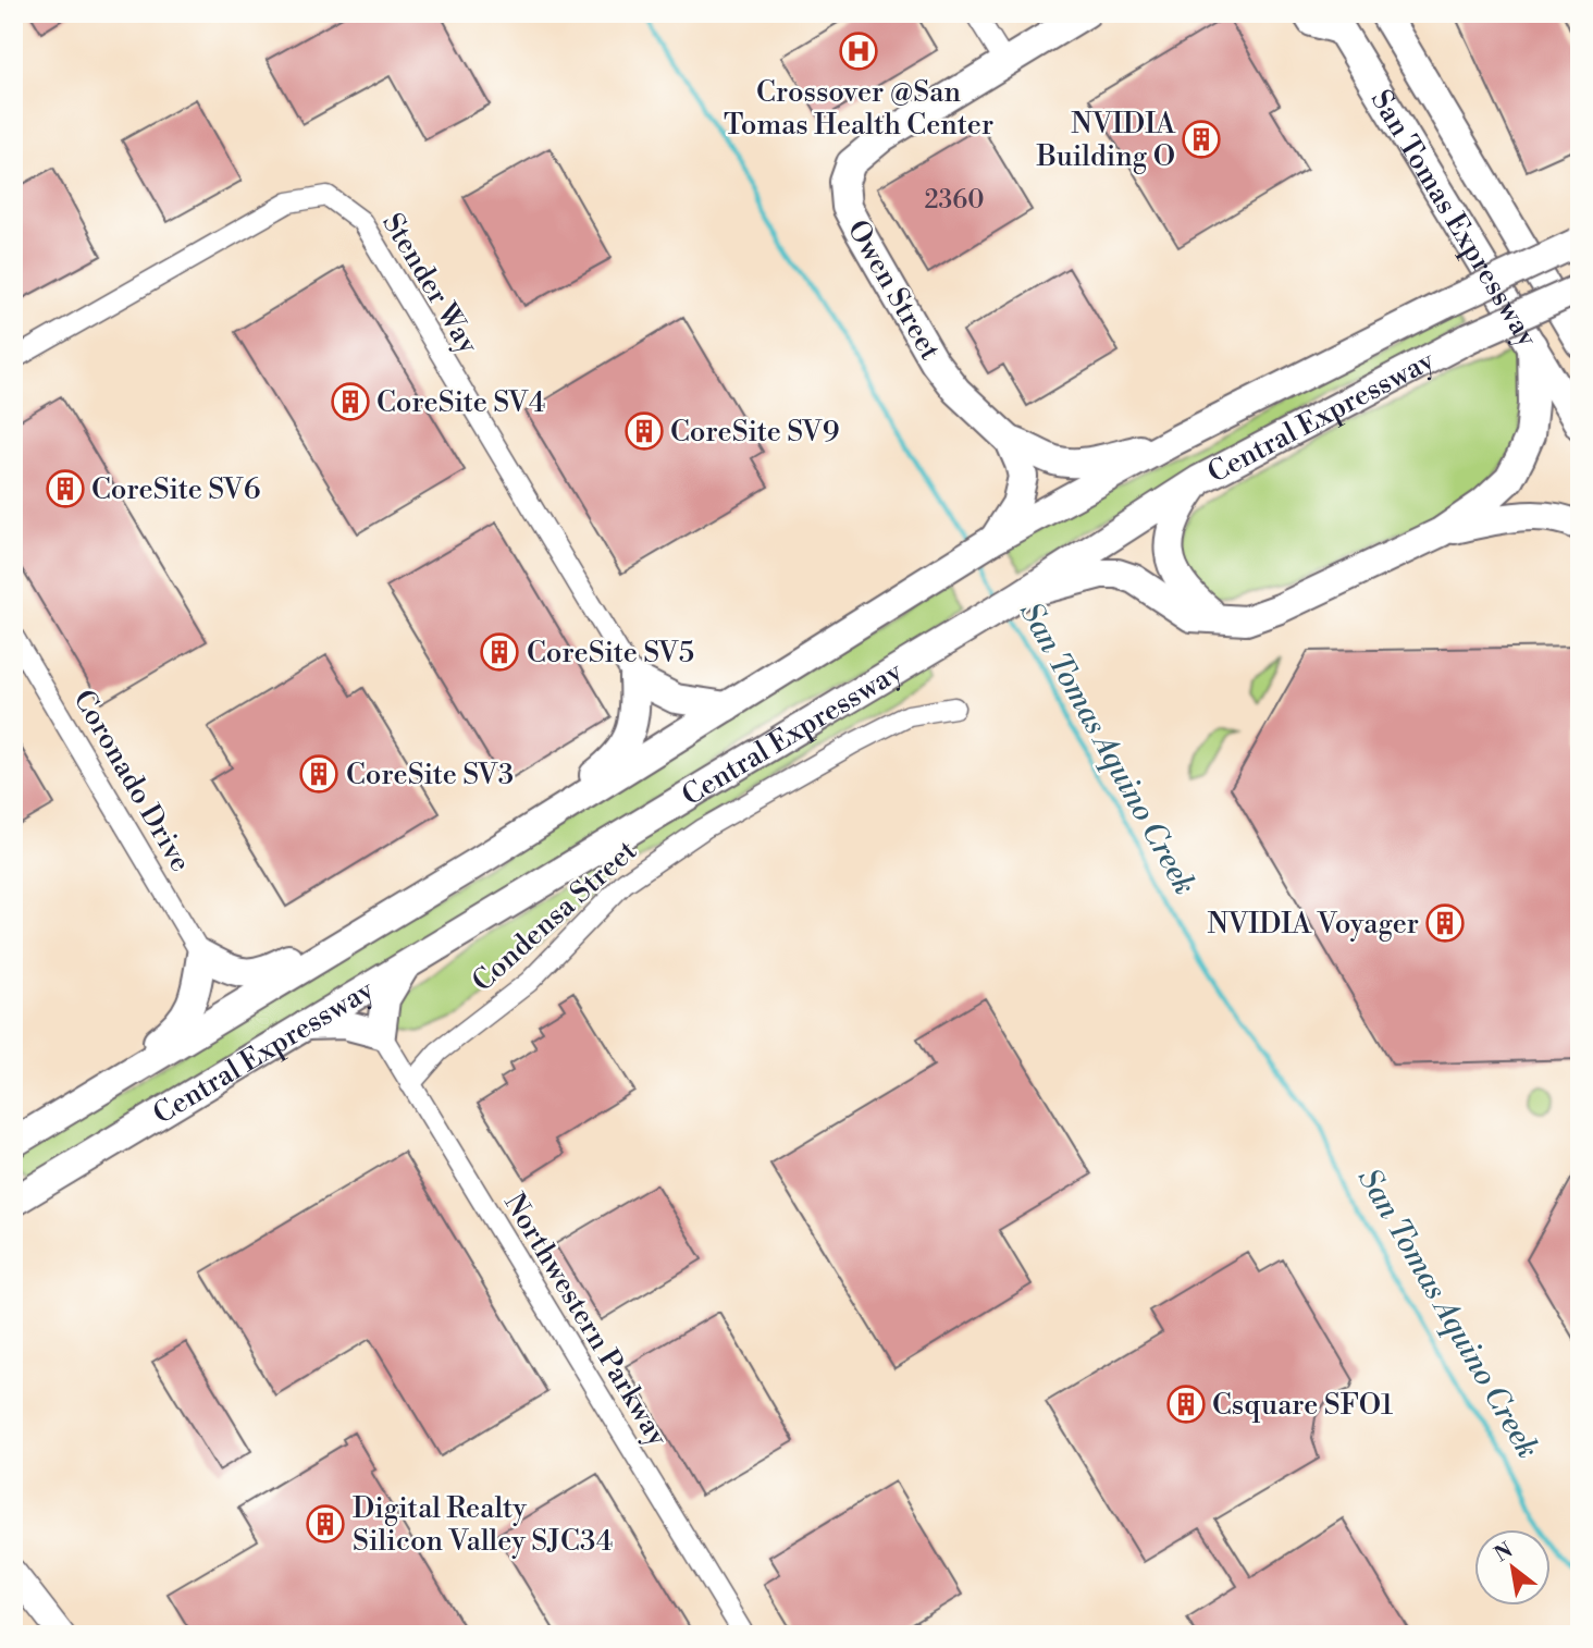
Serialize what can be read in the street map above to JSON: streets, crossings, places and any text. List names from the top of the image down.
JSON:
{
  "streets": {
    "highway": ["San Tomas Expressway", "Owen Street", "Central Expressway"],
    "street": [
      "Stender Way",
      "Coronado Drive",
      "Condensa Street",
      "Northwestern Parkway"
    ]
  },
  "crossings": [
    ["Condensa Street", "Northwestern Parkway"]
  ],
  "water": ["San Tomas Aquino Creek"],
  "places": {
    "hospital": ["Crossover @San Tomas Health Center"],
    "building": [
      "NVIDIA Building O",
      "CoreSite SV4",
      "CoreSite SV9",
      "CoreSite SV6",
      "CoreSite SV5",
      "CoreSite SV3",
      "NVIDIA Voyager",
      "Csquare SFO1",
      "Digital Realty Silicon Valley SJC34"
    ]
  },
  "house_numbers": ["2360"],
  "north": "top left"
}
